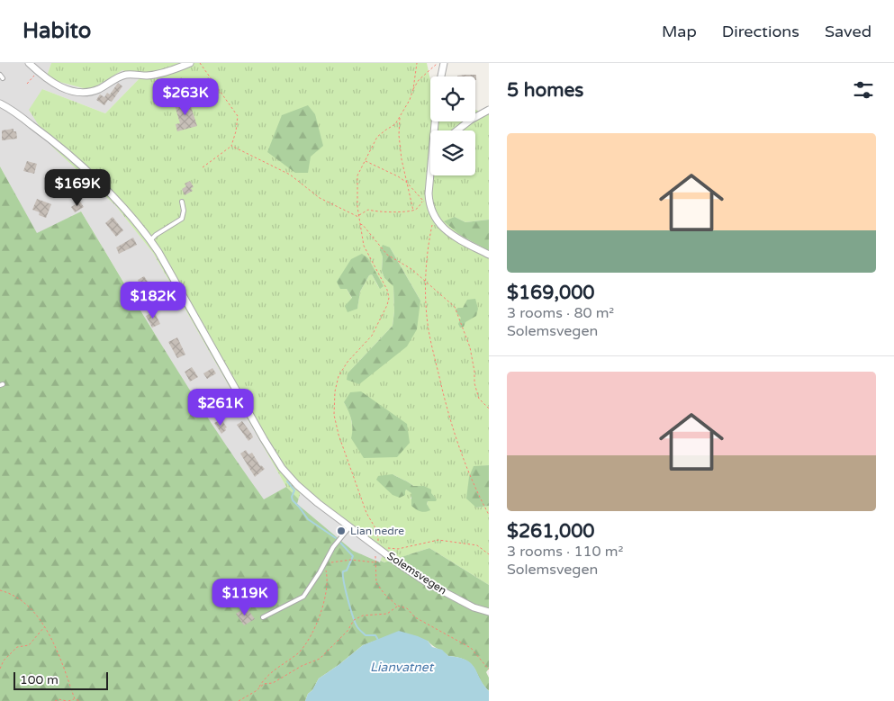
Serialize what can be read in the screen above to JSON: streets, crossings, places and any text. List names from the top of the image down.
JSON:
{
  "streets": {
    "street": ["Solemsvegen"]
  },
  "water": ["Lianvatnet"],
  "places": ["Lian nedre"],
  "scale_bar": "100 m",
  "page": {
    "header": "Habito",
    "nav": ["Map", "Directions", "Saved"],
    "heading": "5 homes",
    "price": [
      "$263K",
      "$169K",
      "$182K",
      "$261K",
      "$119K"
    ],
    "list": [
      {
        "name": "$169,000",
        "note": "3 rooms · 80 m² · Solemsvegen"
      },
      {
        "name": "$261,000",
        "note": "3 rooms · 110 m² · Solemsvegen"
      }
    ],
    "scale": "100 m"
  }
}
